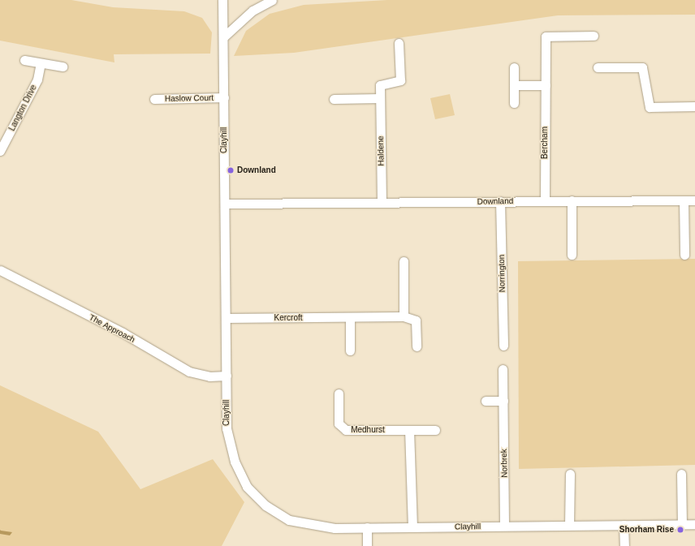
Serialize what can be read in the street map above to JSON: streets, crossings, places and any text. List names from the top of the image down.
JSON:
{
  "streets": {
    "street": [
      "Haslow Court",
      "Langton Drive",
      "Clayhill",
      "Bercham",
      "Haldene",
      "Downland",
      "Norrington",
      "Kercroft",
      "The Approach",
      "Medhurst",
      "Norbrek"
    ]
  },
  "crossings": [
    ["Haslow Court", "Clayhill"],
    ["Clayhill", "Downland"],
    ["Clayhill", "Kercroft"],
    ["Clayhill", "The Approach"],
    ["Clayhill", "Norbrek"],
    ["Bercham", "Downland"],
    ["Haldene", "Downland"],
    ["Downland", "Norrington"]
  ],
  "places": ["Downland", "Shorham Rise"]
}
